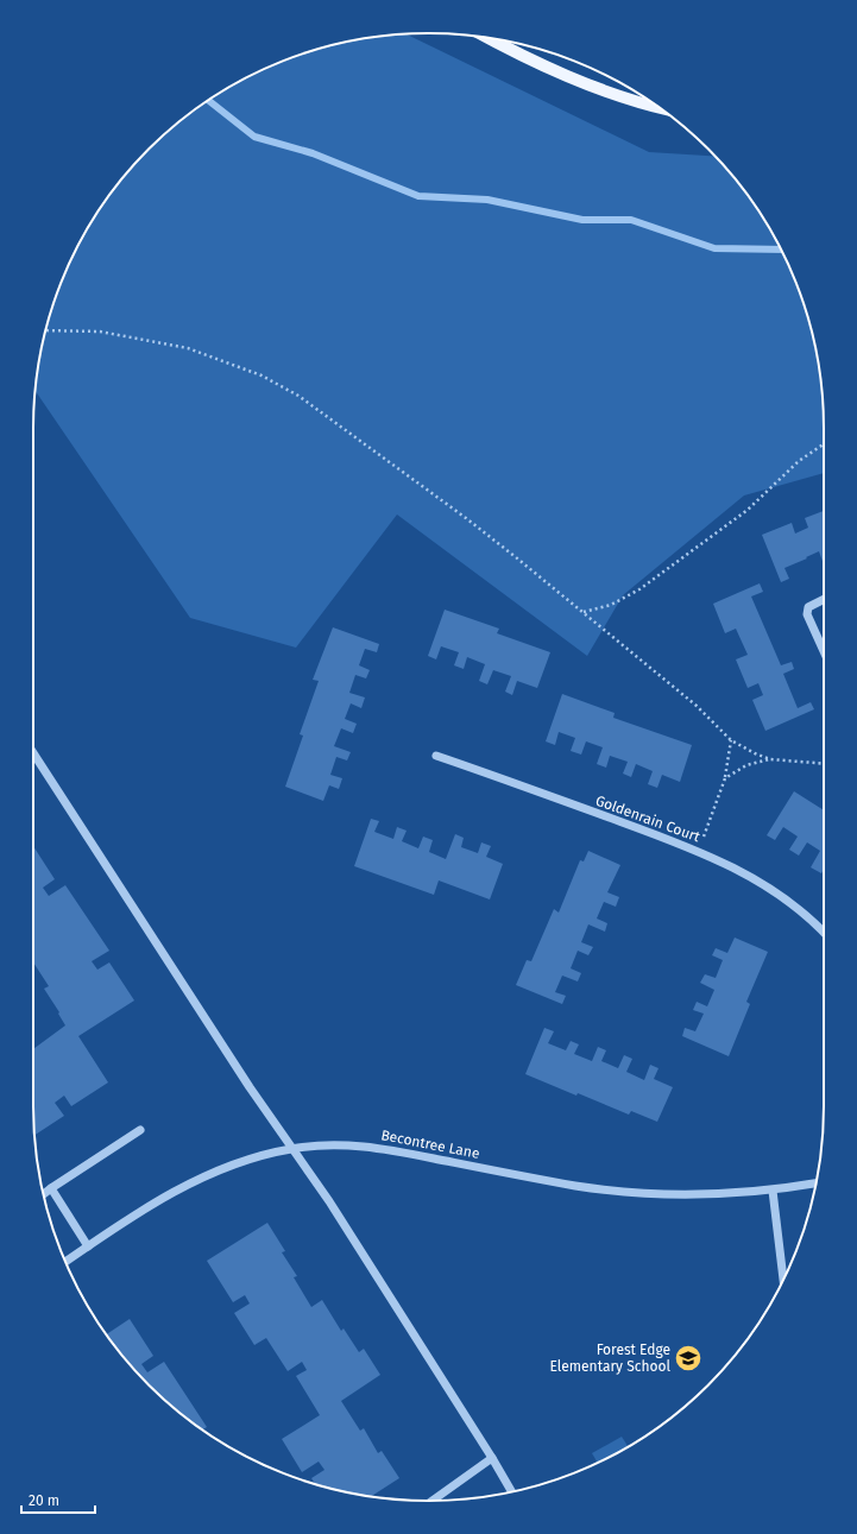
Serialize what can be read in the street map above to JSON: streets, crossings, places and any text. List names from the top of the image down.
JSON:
{
  "streets": {
    "street": ["Goldenrain Court", "Becontree Lane"]
  },
  "places": {
    "school or university": ["Forest Edge Elementary School"]
  },
  "scale_bar": "20 m"
}
